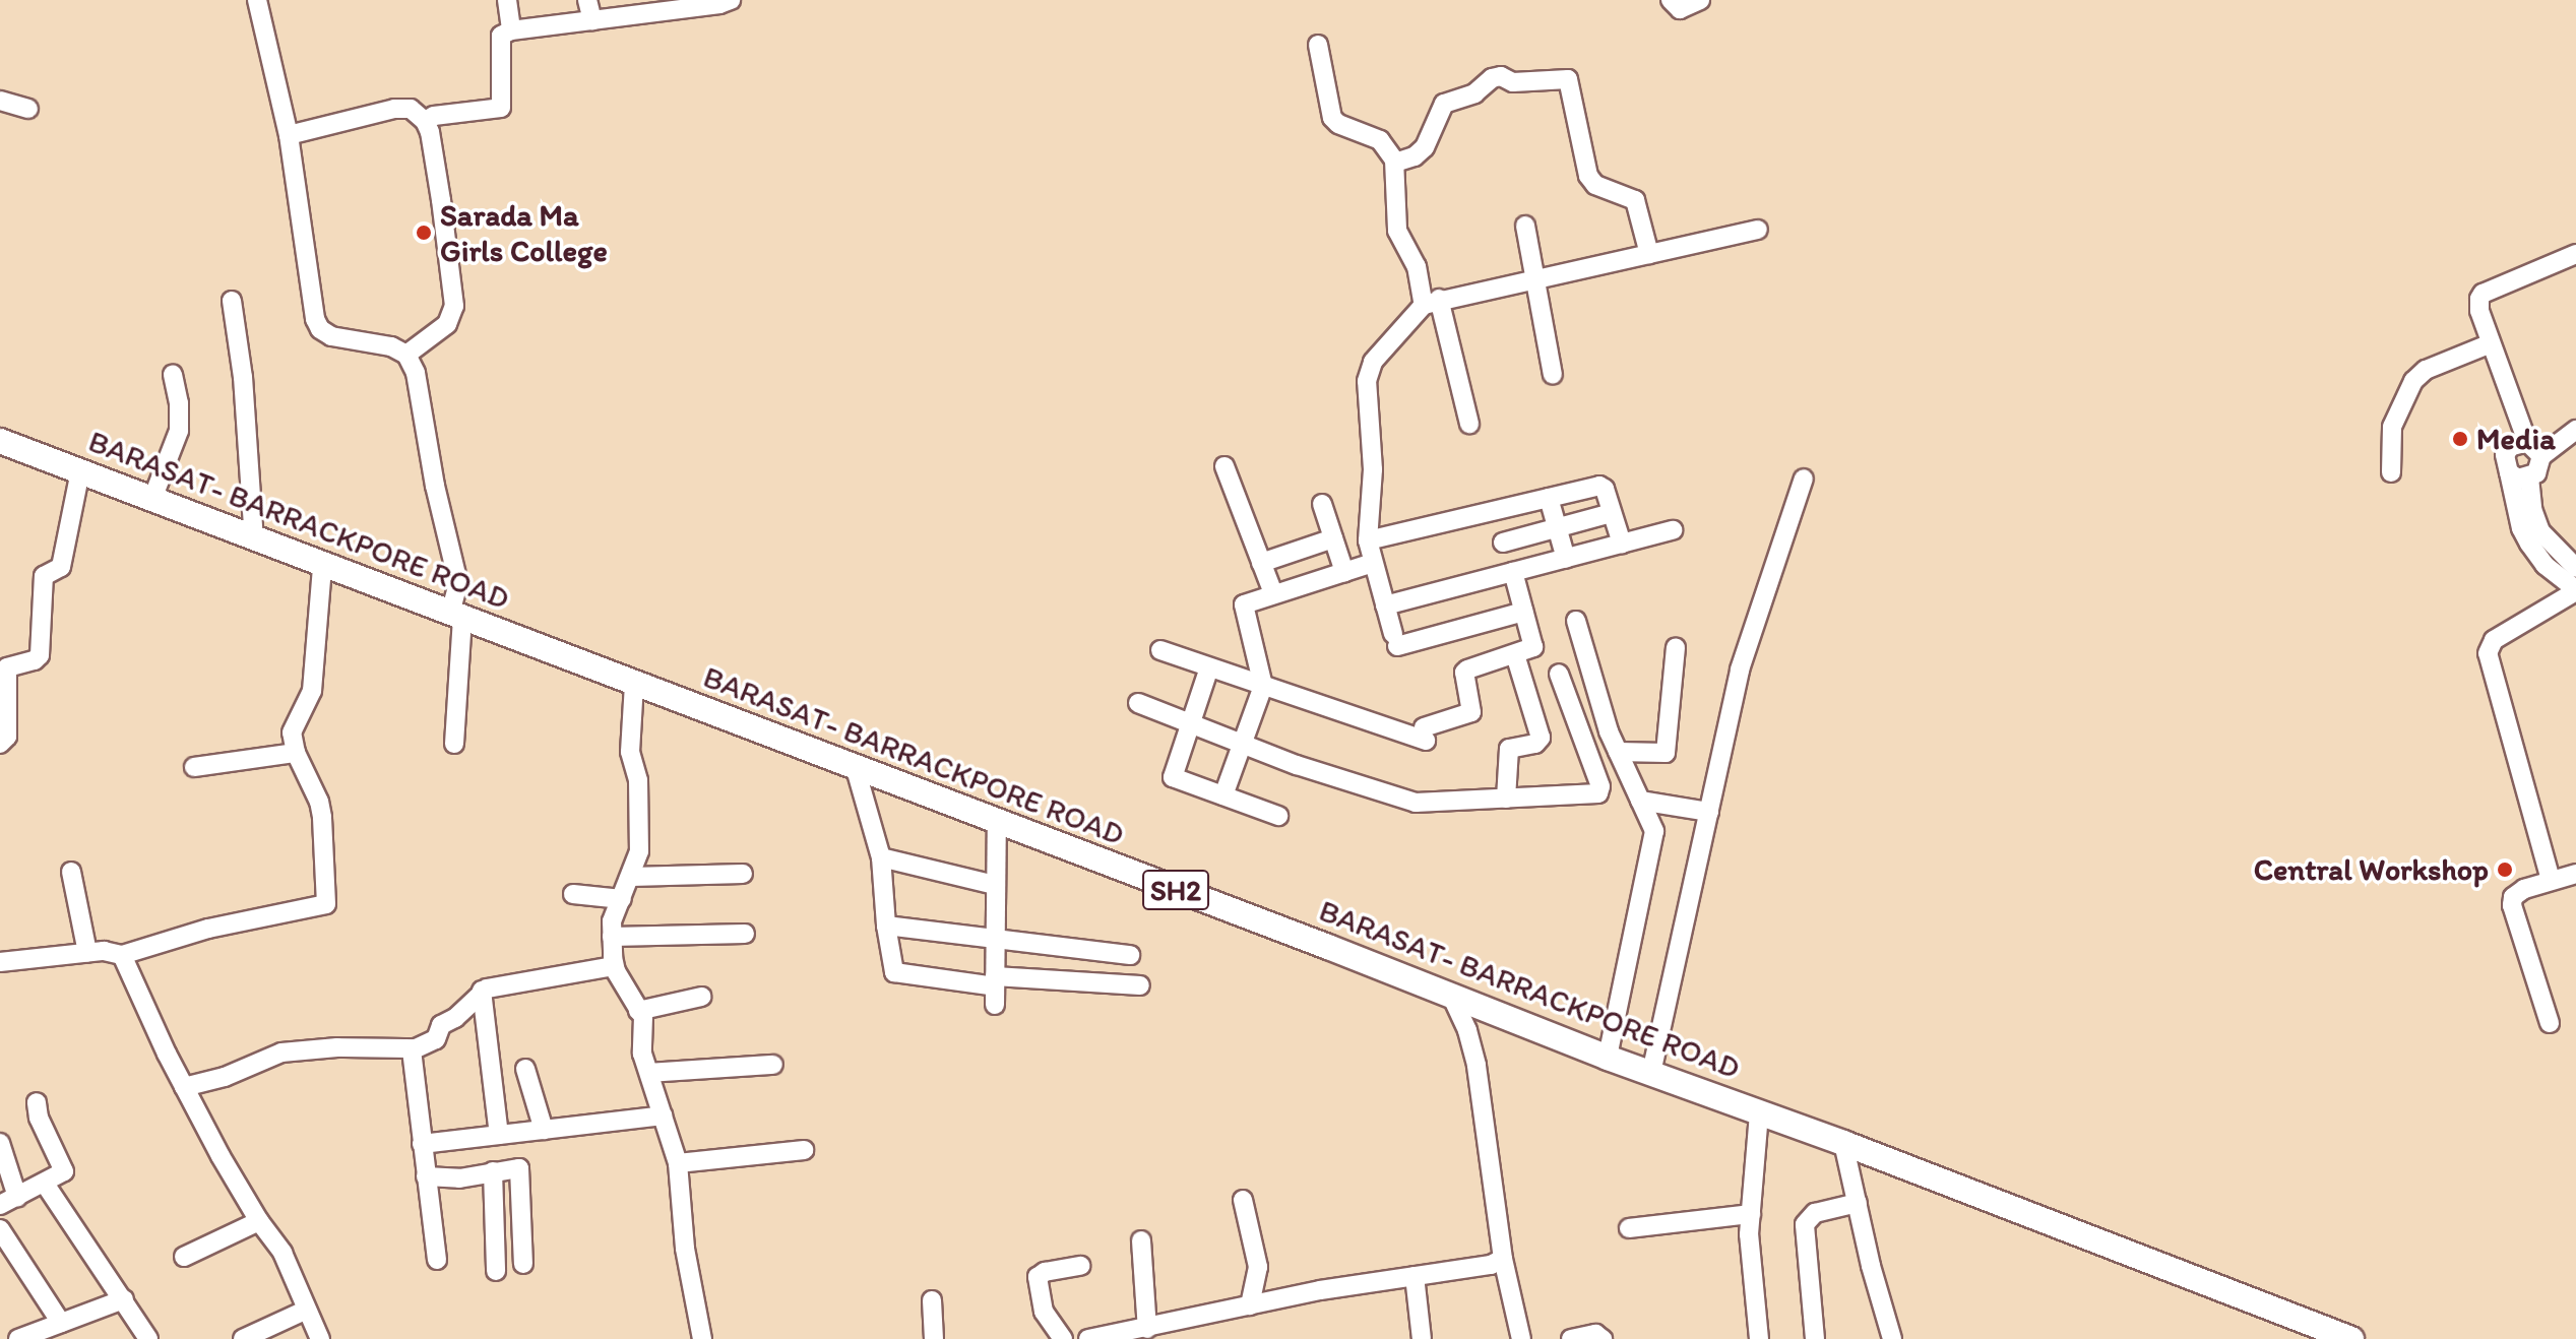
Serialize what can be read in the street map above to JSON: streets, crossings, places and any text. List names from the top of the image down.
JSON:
{
  "streets": {
    "main road": ["BARASAT- BARRACKPORE ROAD", "SH2"]
  },
  "places": ["Sarada Ma Girls College", "Media", "Central Workshop"]
}
